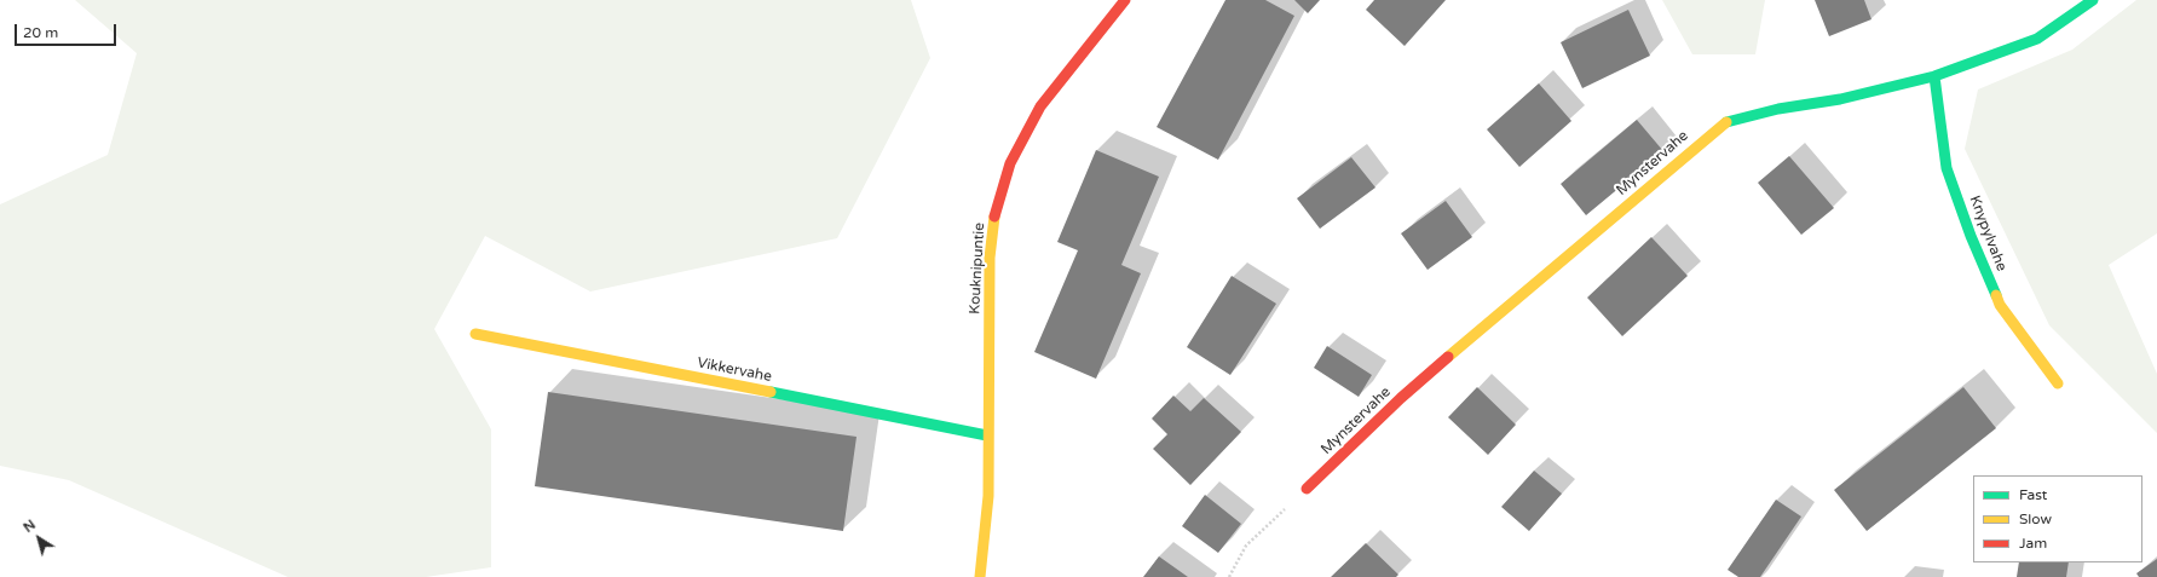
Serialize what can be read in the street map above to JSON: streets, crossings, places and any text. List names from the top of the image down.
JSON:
{
  "streets": {
    "street": [
      "Mynstervahe",
      "Knypylvahe",
      "Kouknipuntie",
      "Vikkervahe"
    ]
  },
  "crossings": [
    ["Mynstervahe", "Knypylvahe"],
    ["Kouknipuntie", "Vikkervahe"]
  ],
  "legend": ["Fast", "Slow", "Jam"],
  "scale_bar": "20 m",
  "north": "top left"
}
